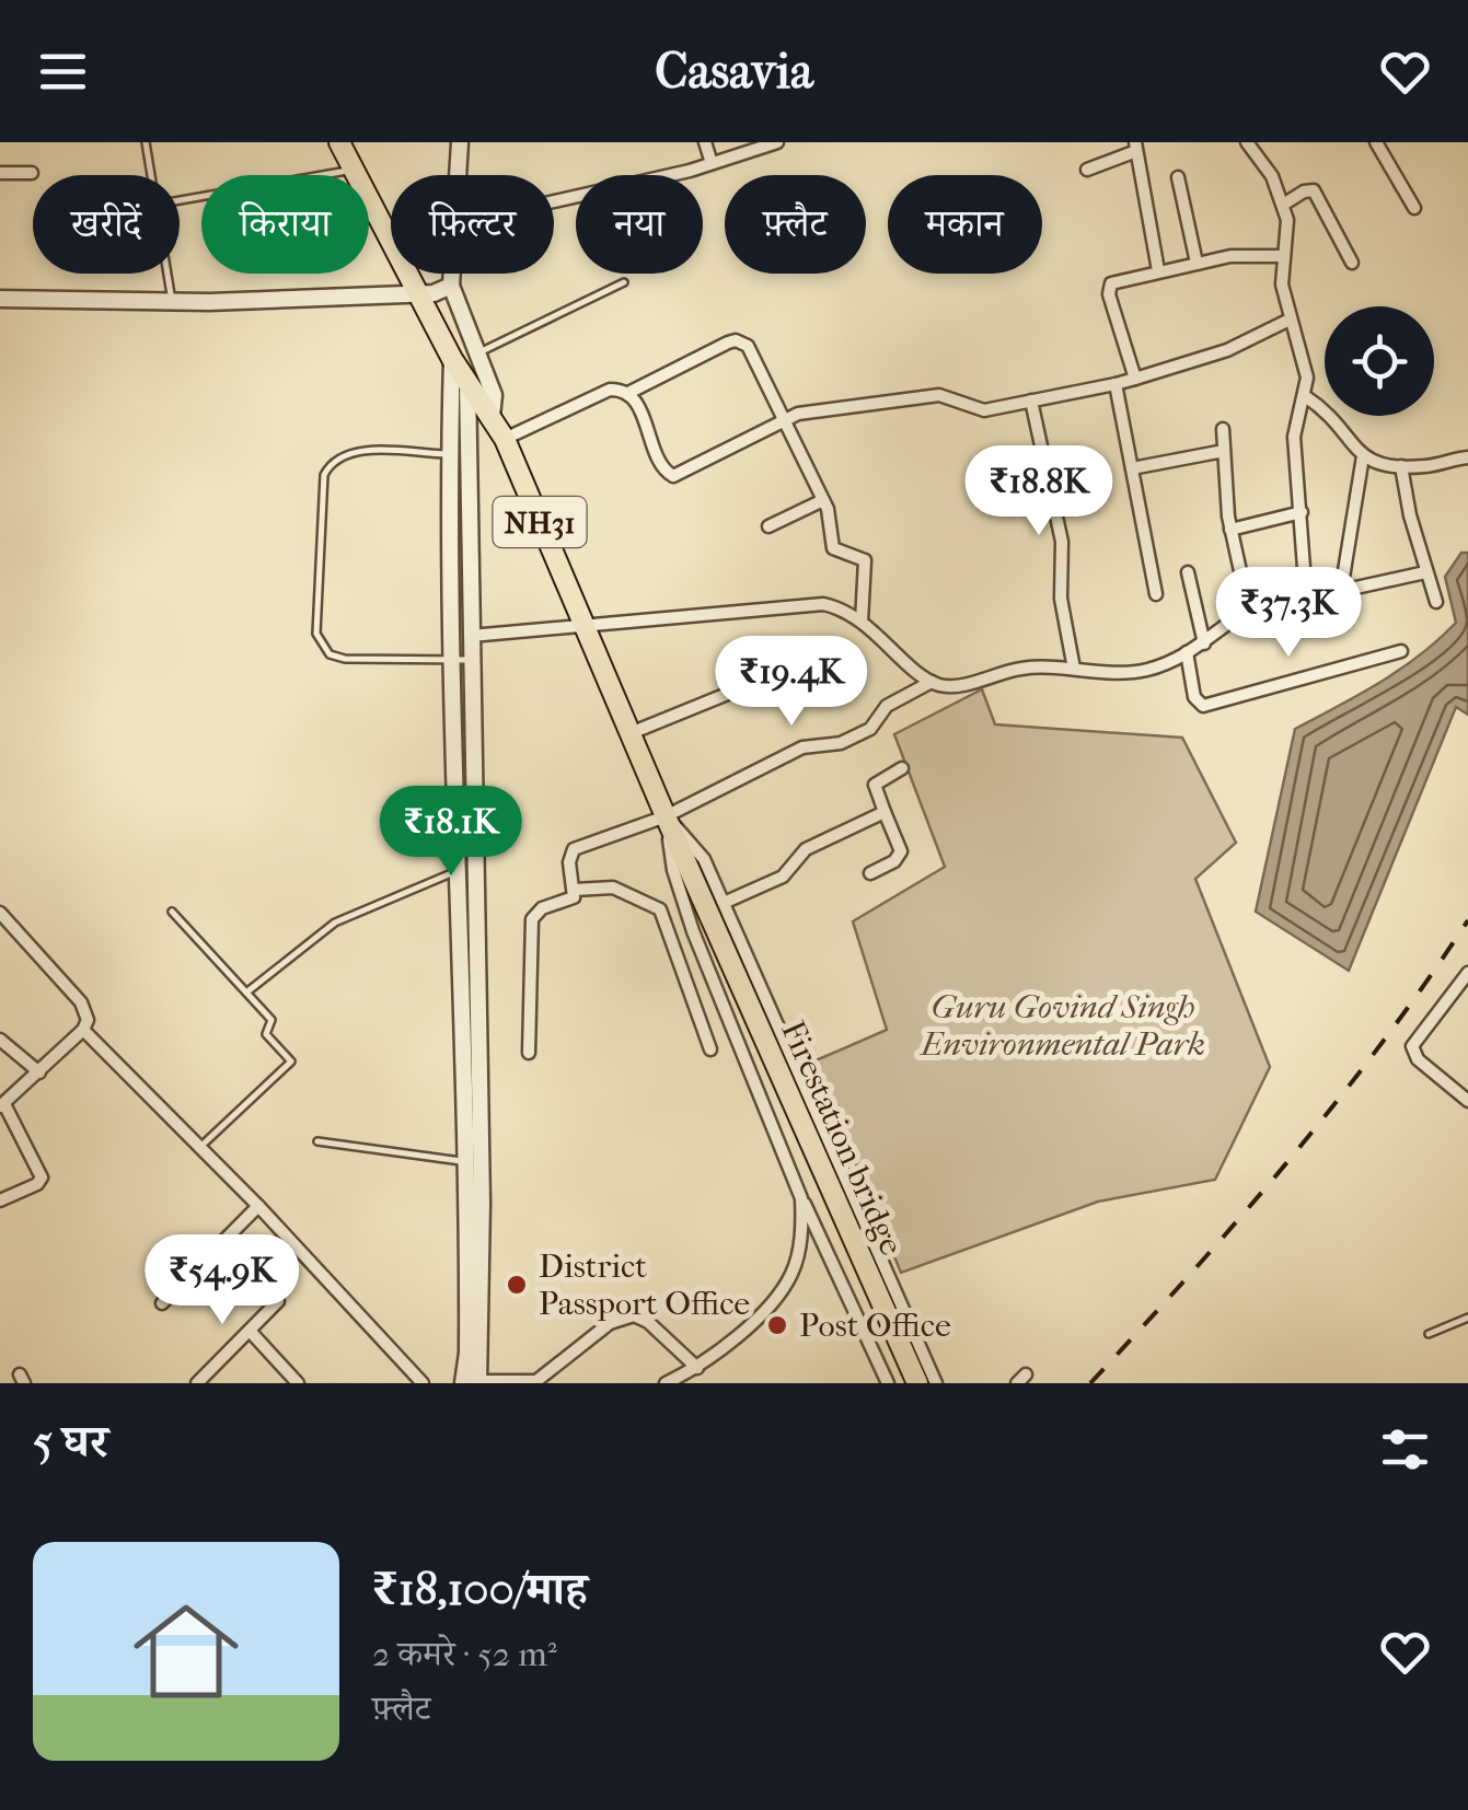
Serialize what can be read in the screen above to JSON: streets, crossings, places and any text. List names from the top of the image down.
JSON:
{
  "streets": {
    "highway": ["NH31", "Firestation bridge"]
  },
  "crossings": [
    ["NH31", "Firestation bridge"]
  ],
  "parks": ["Guru Govind Singh Environmental Park"],
  "places": ["District Passport Office", "Post Office"],
  "page": {
    "header": "Casavia",
    "chip": [
      "खरीदें",
      "किराया",
      "फ़िल्टर",
      "नया",
      "फ़्लैट",
      "मकान"
    ],
    "price": [
      "₹18.8K",
      "₹37.3K",
      "₹19.4K",
      "₹18.1K",
      "₹54.9K"
    ],
    "heading": "5 घर",
    "list": [
      {
        "name": "₹18,100/माह",
        "note": "2 कमरे · 52 m² · फ़्लैट"
      }
    ]
  }
}
